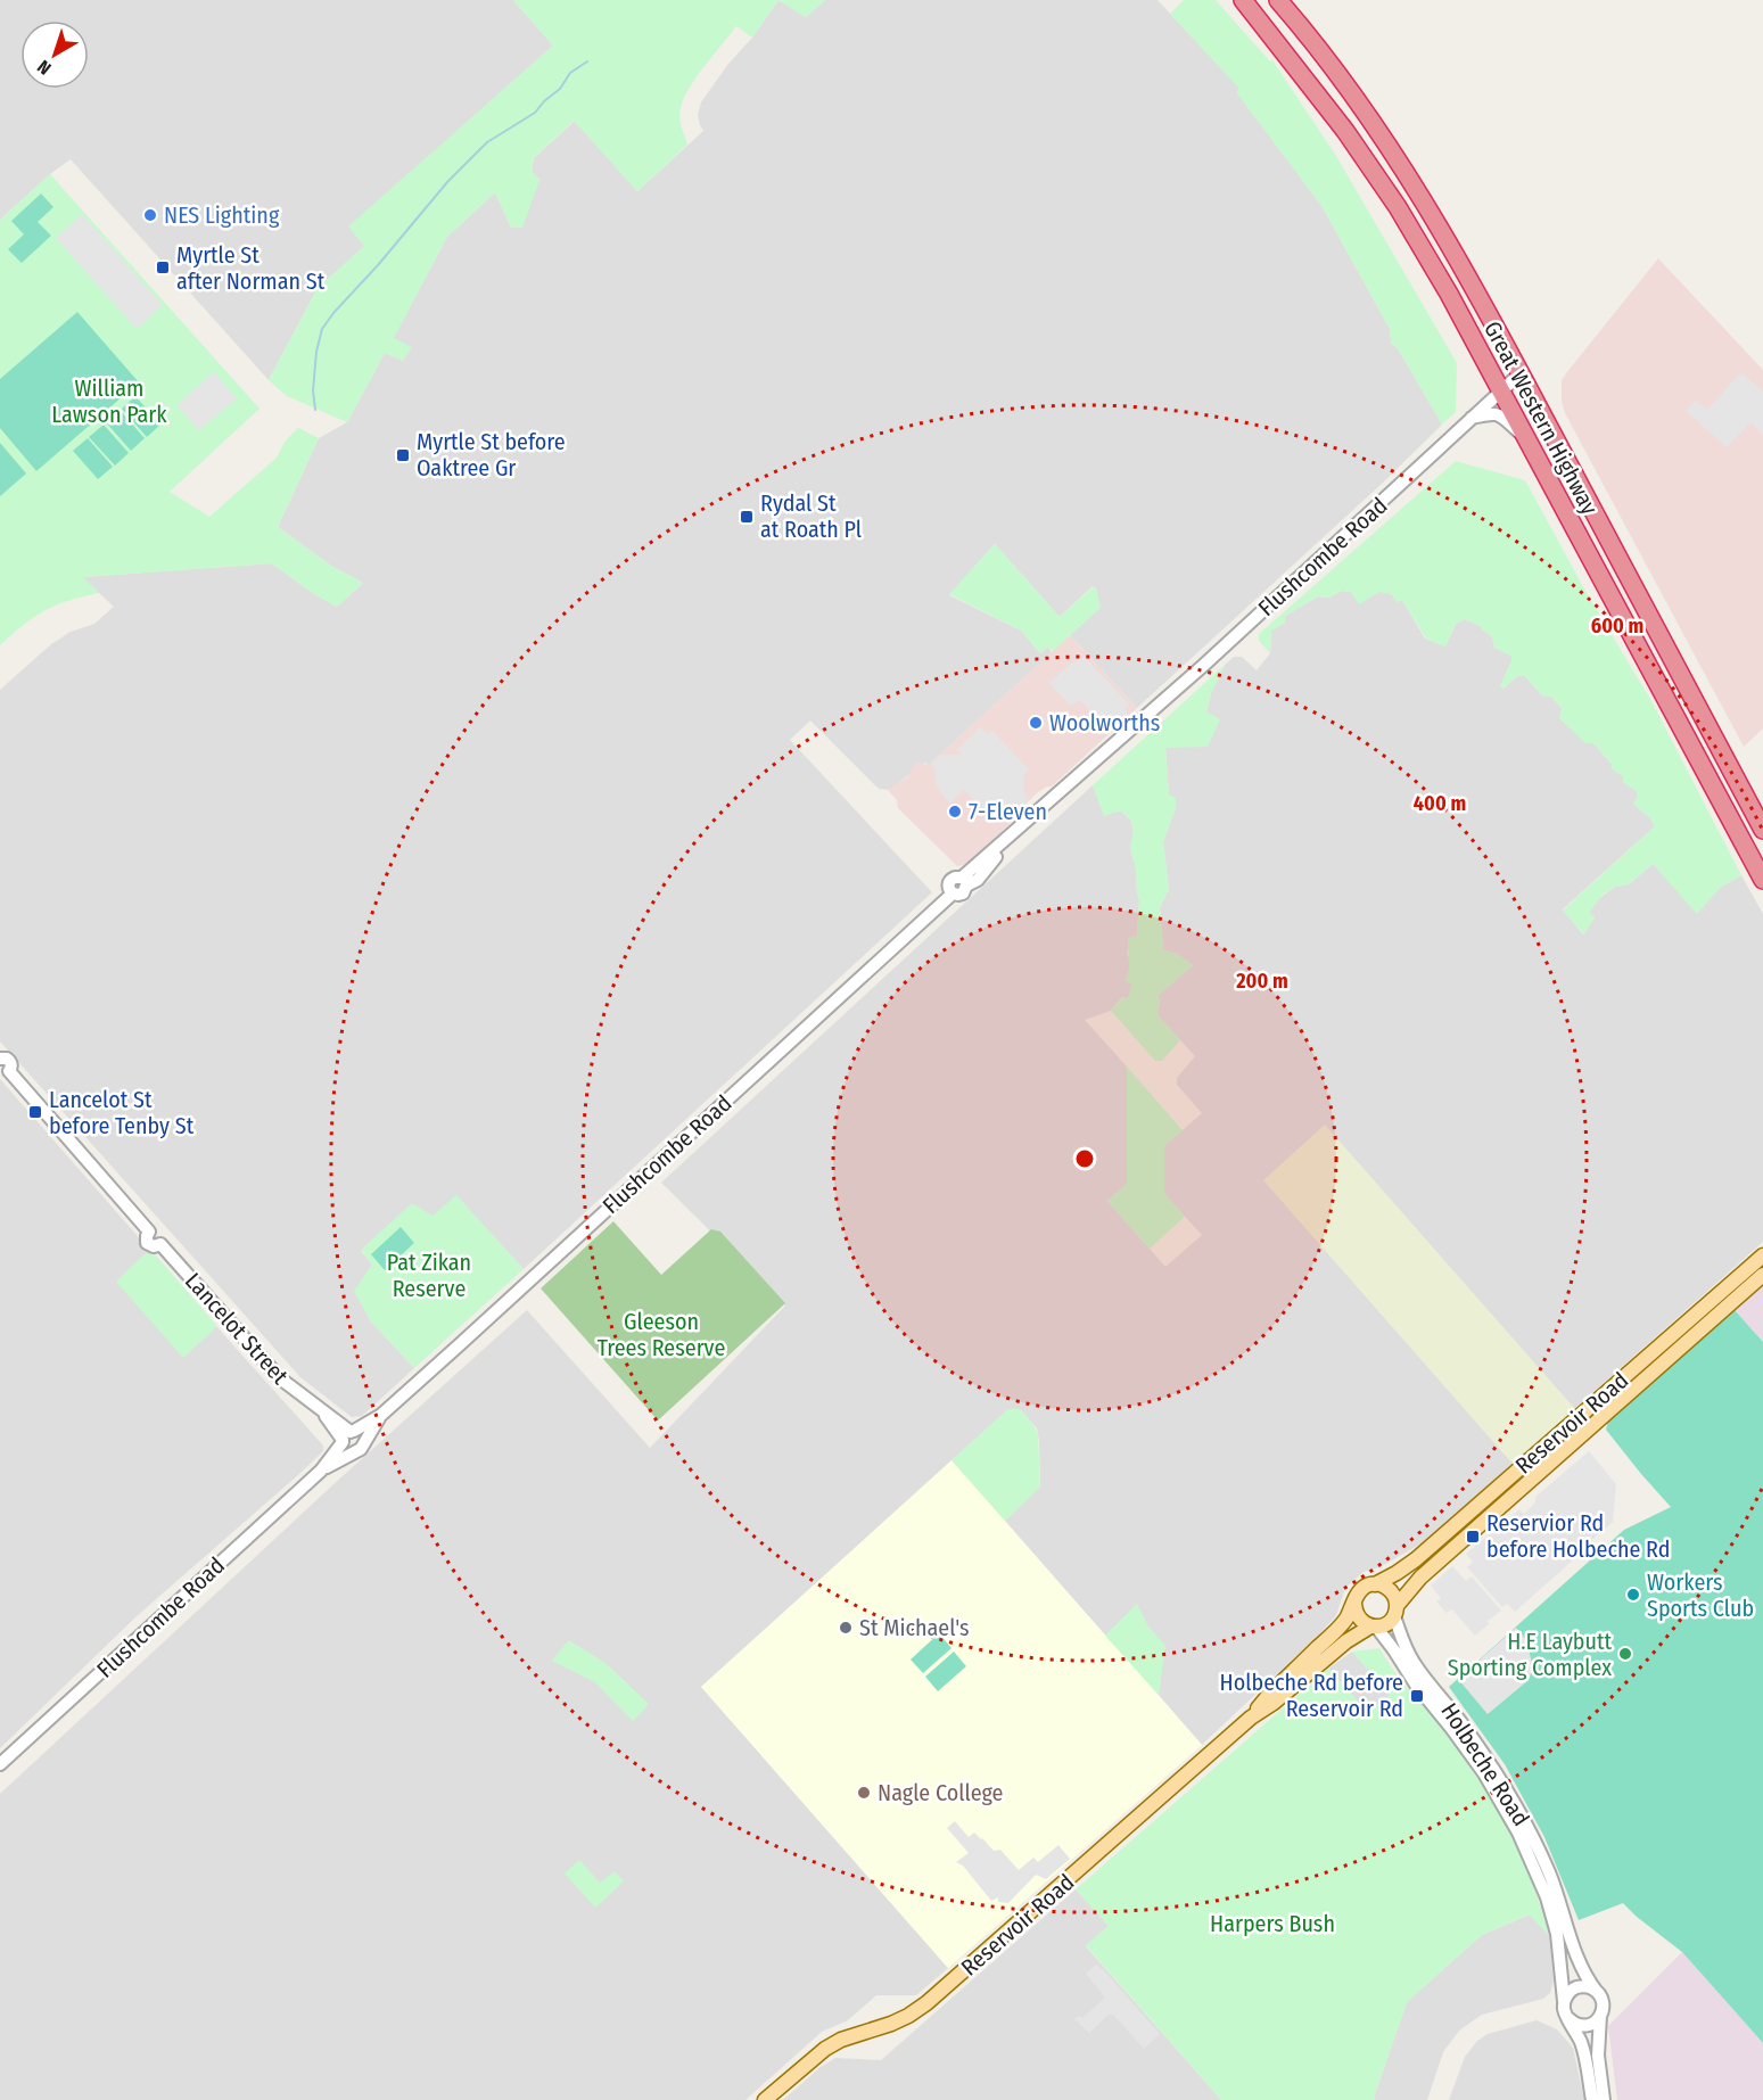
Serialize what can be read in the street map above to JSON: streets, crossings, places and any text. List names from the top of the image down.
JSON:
{
  "streets": {
    "highway": ["Great Western Highway"],
    "main road": ["Reservoir Road"],
    "street": ["Flushcombe Road", "Lancelot Street", "Holbeche Road"]
  },
  "crossings": [
    ["Great Western Highway", "Flushcombe Road"],
    ["Flushcombe Road", "Lancelot Street"],
    ["Reservoir Road", "Holbeche Road"]
  ],
  "parks": [
    "William Lawson Park",
    "Pat Zikan Reserve",
    "Gleeson Trees Reserve",
    "Harpers Bush"
  ],
  "places": {
    "other": [
      "NES Lighting",
      "Woolworths",
      "7-Eleven",
      "Workers Sports Club",
      "St Michael's",
      "H.E Laybutt Sporting Complex",
      "Nagle College"
    ],
    "transit": [
      "Myrtle St after Norman St",
      "Myrtle St before Oaktree Gr",
      "Rydal St at Roath Pl",
      "Lancelot St before Tenby St",
      "Reservior Rd before Holbeche Rd",
      "Holbeche Rd before Reservoir Rd"
    ]
  },
  "north": "bottom left",
  "rings": ["600 m", "400 m", "200 m"]
}
